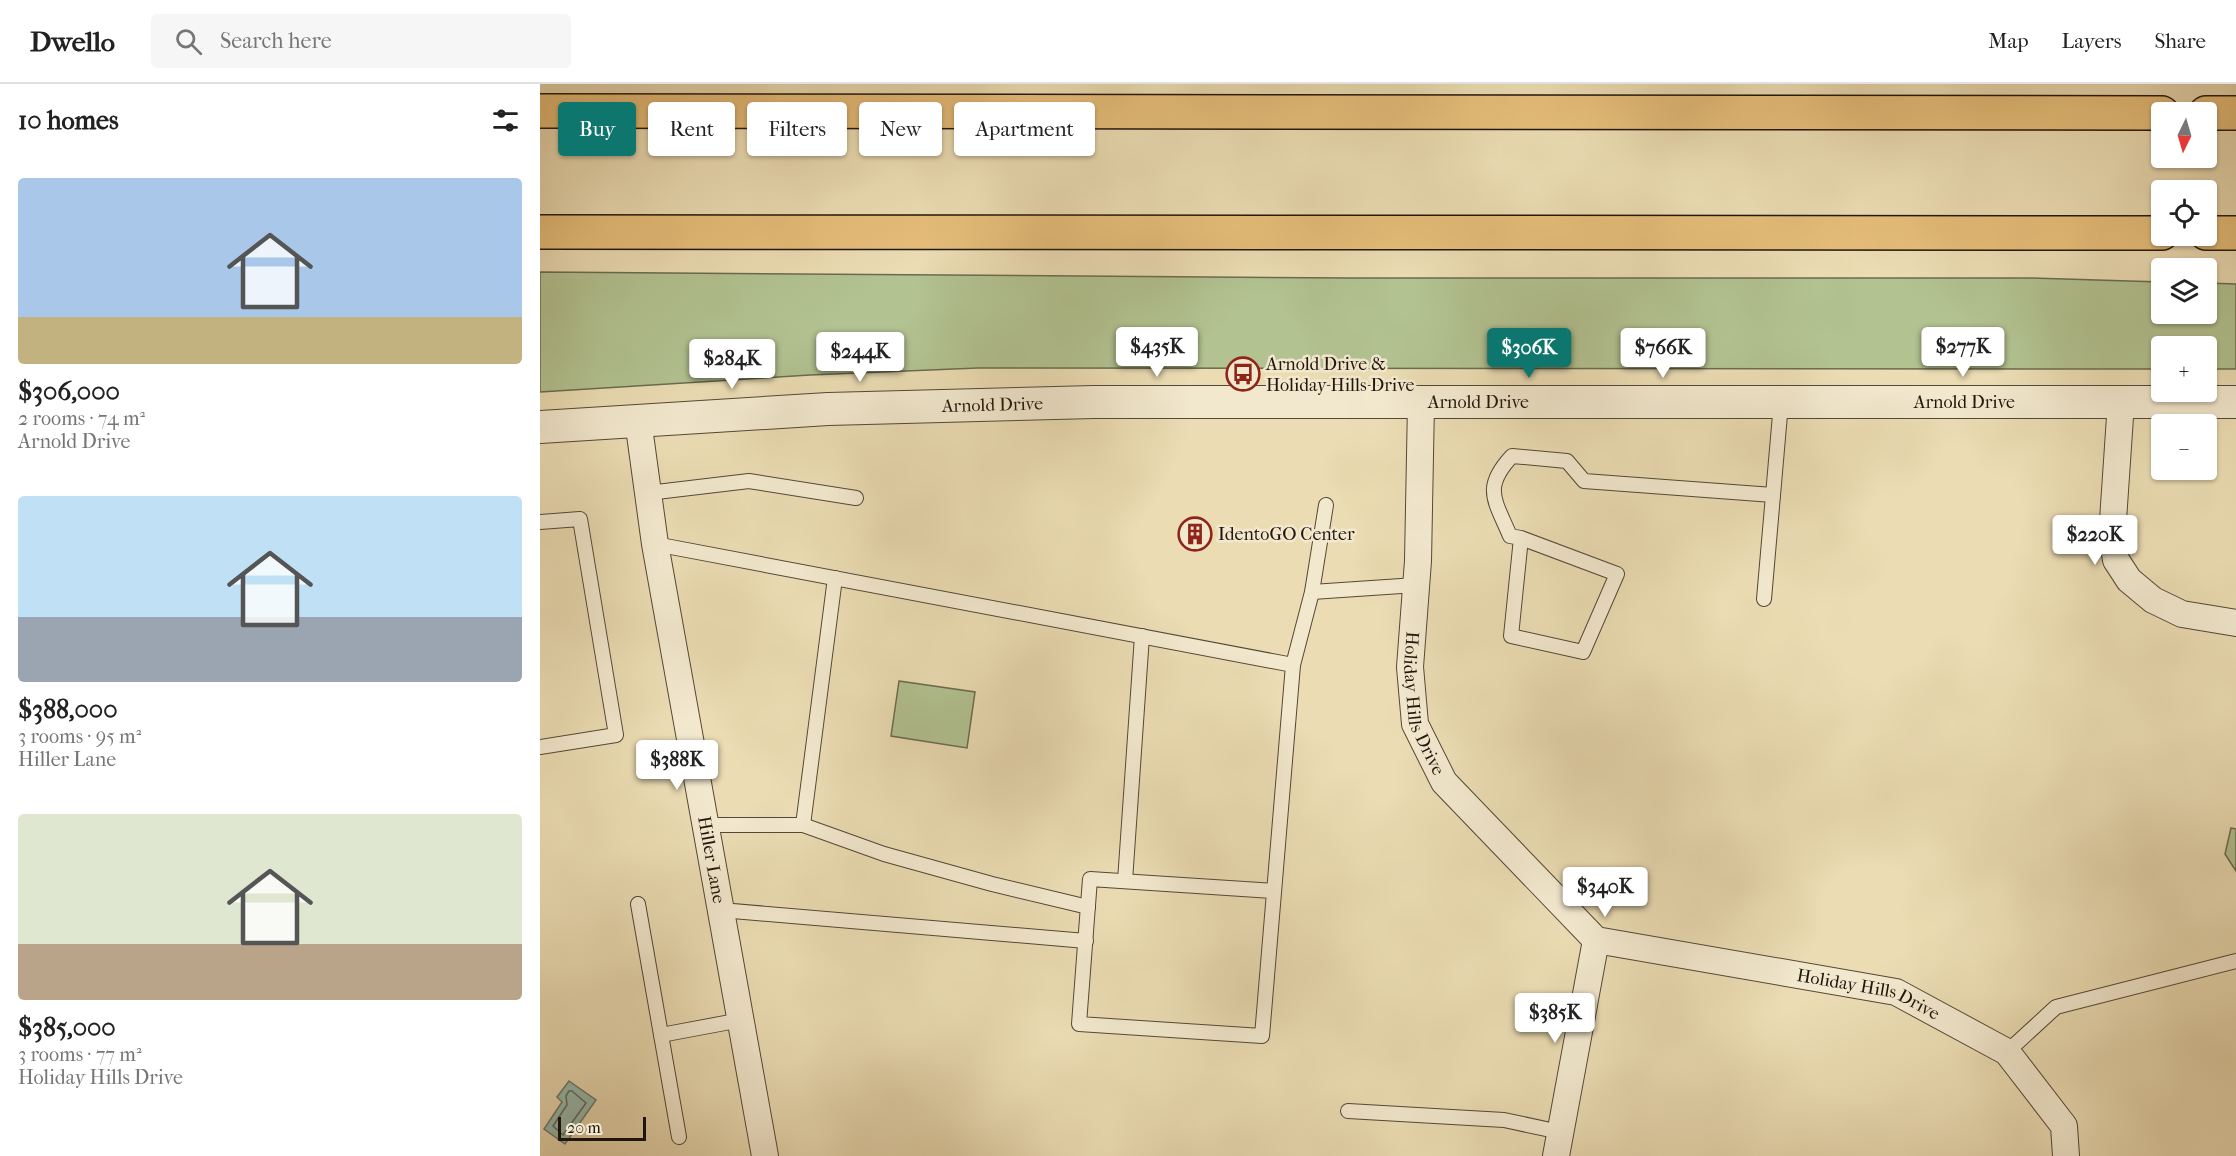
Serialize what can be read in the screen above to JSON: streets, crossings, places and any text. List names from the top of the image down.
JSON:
{
  "streets": {
    "street": ["Arnold Drive", "Holiday Hills Drive", "Hiller Lane"]
  },
  "crossings": [
    ["Arnold Drive", "Holiday Hills Drive"],
    ["Arnold Drive", "Hiller Lane"]
  ],
  "places": {
    "bus stop": ["Arnold Drive & Holiday Hills Drive"],
    "building": ["IdentoGO Center"]
  },
  "scale_bar": "20 m",
  "north": "bottom",
  "page": {
    "header": "Dwello",
    "search": "Search here",
    "nav": ["Map", "Layers", "Share"],
    "heading": "10 homes",
    "map_buttons": ["+", "−"],
    "chip": [
      "Buy",
      "Rent",
      "Filters",
      "New",
      "Apartment"
    ],
    "list": [
      {
        "name": "$306,000",
        "note": "2 rooms · 74 m² · Arnold Drive"
      },
      {
        "name": "$388,000",
        "note": "3 rooms · 95 m² · Hiller Lane"
      },
      {
        "name": "$385,000",
        "note": "3 rooms · 77 m² · Holiday Hills Drive"
      }
    ],
    "price": [
      "$435K",
      "$277K",
      "$306K",
      "$766K",
      "$244K",
      "$284K",
      "$220K",
      "$388K",
      "$340K",
      "$385K"
    ],
    "scale": "20 m"
  }
}
